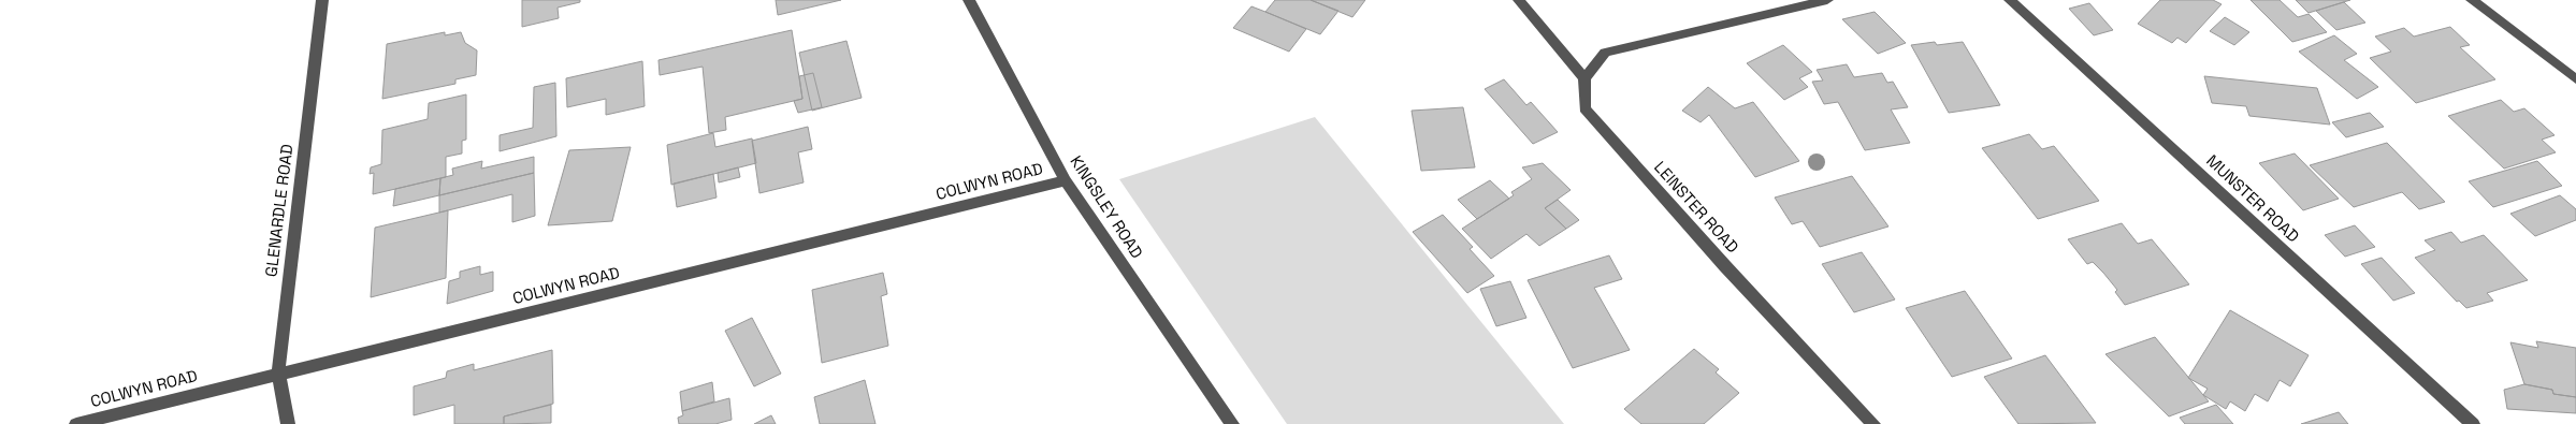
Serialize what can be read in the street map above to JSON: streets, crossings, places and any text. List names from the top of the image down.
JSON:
{
  "streets": {
    "street": [
      "COLWYN ROAD",
      "MUNSTER ROAD",
      "KINGSLEY ROAD",
      "LEINSTER ROAD",
      "GLENARDLE ROAD"
    ]
  },
  "crossings": [
    ["COLWYN ROAD", "KINGSLEY ROAD"],
    ["COLWYN ROAD", "GLENARDLE ROAD"]
  ]
}
